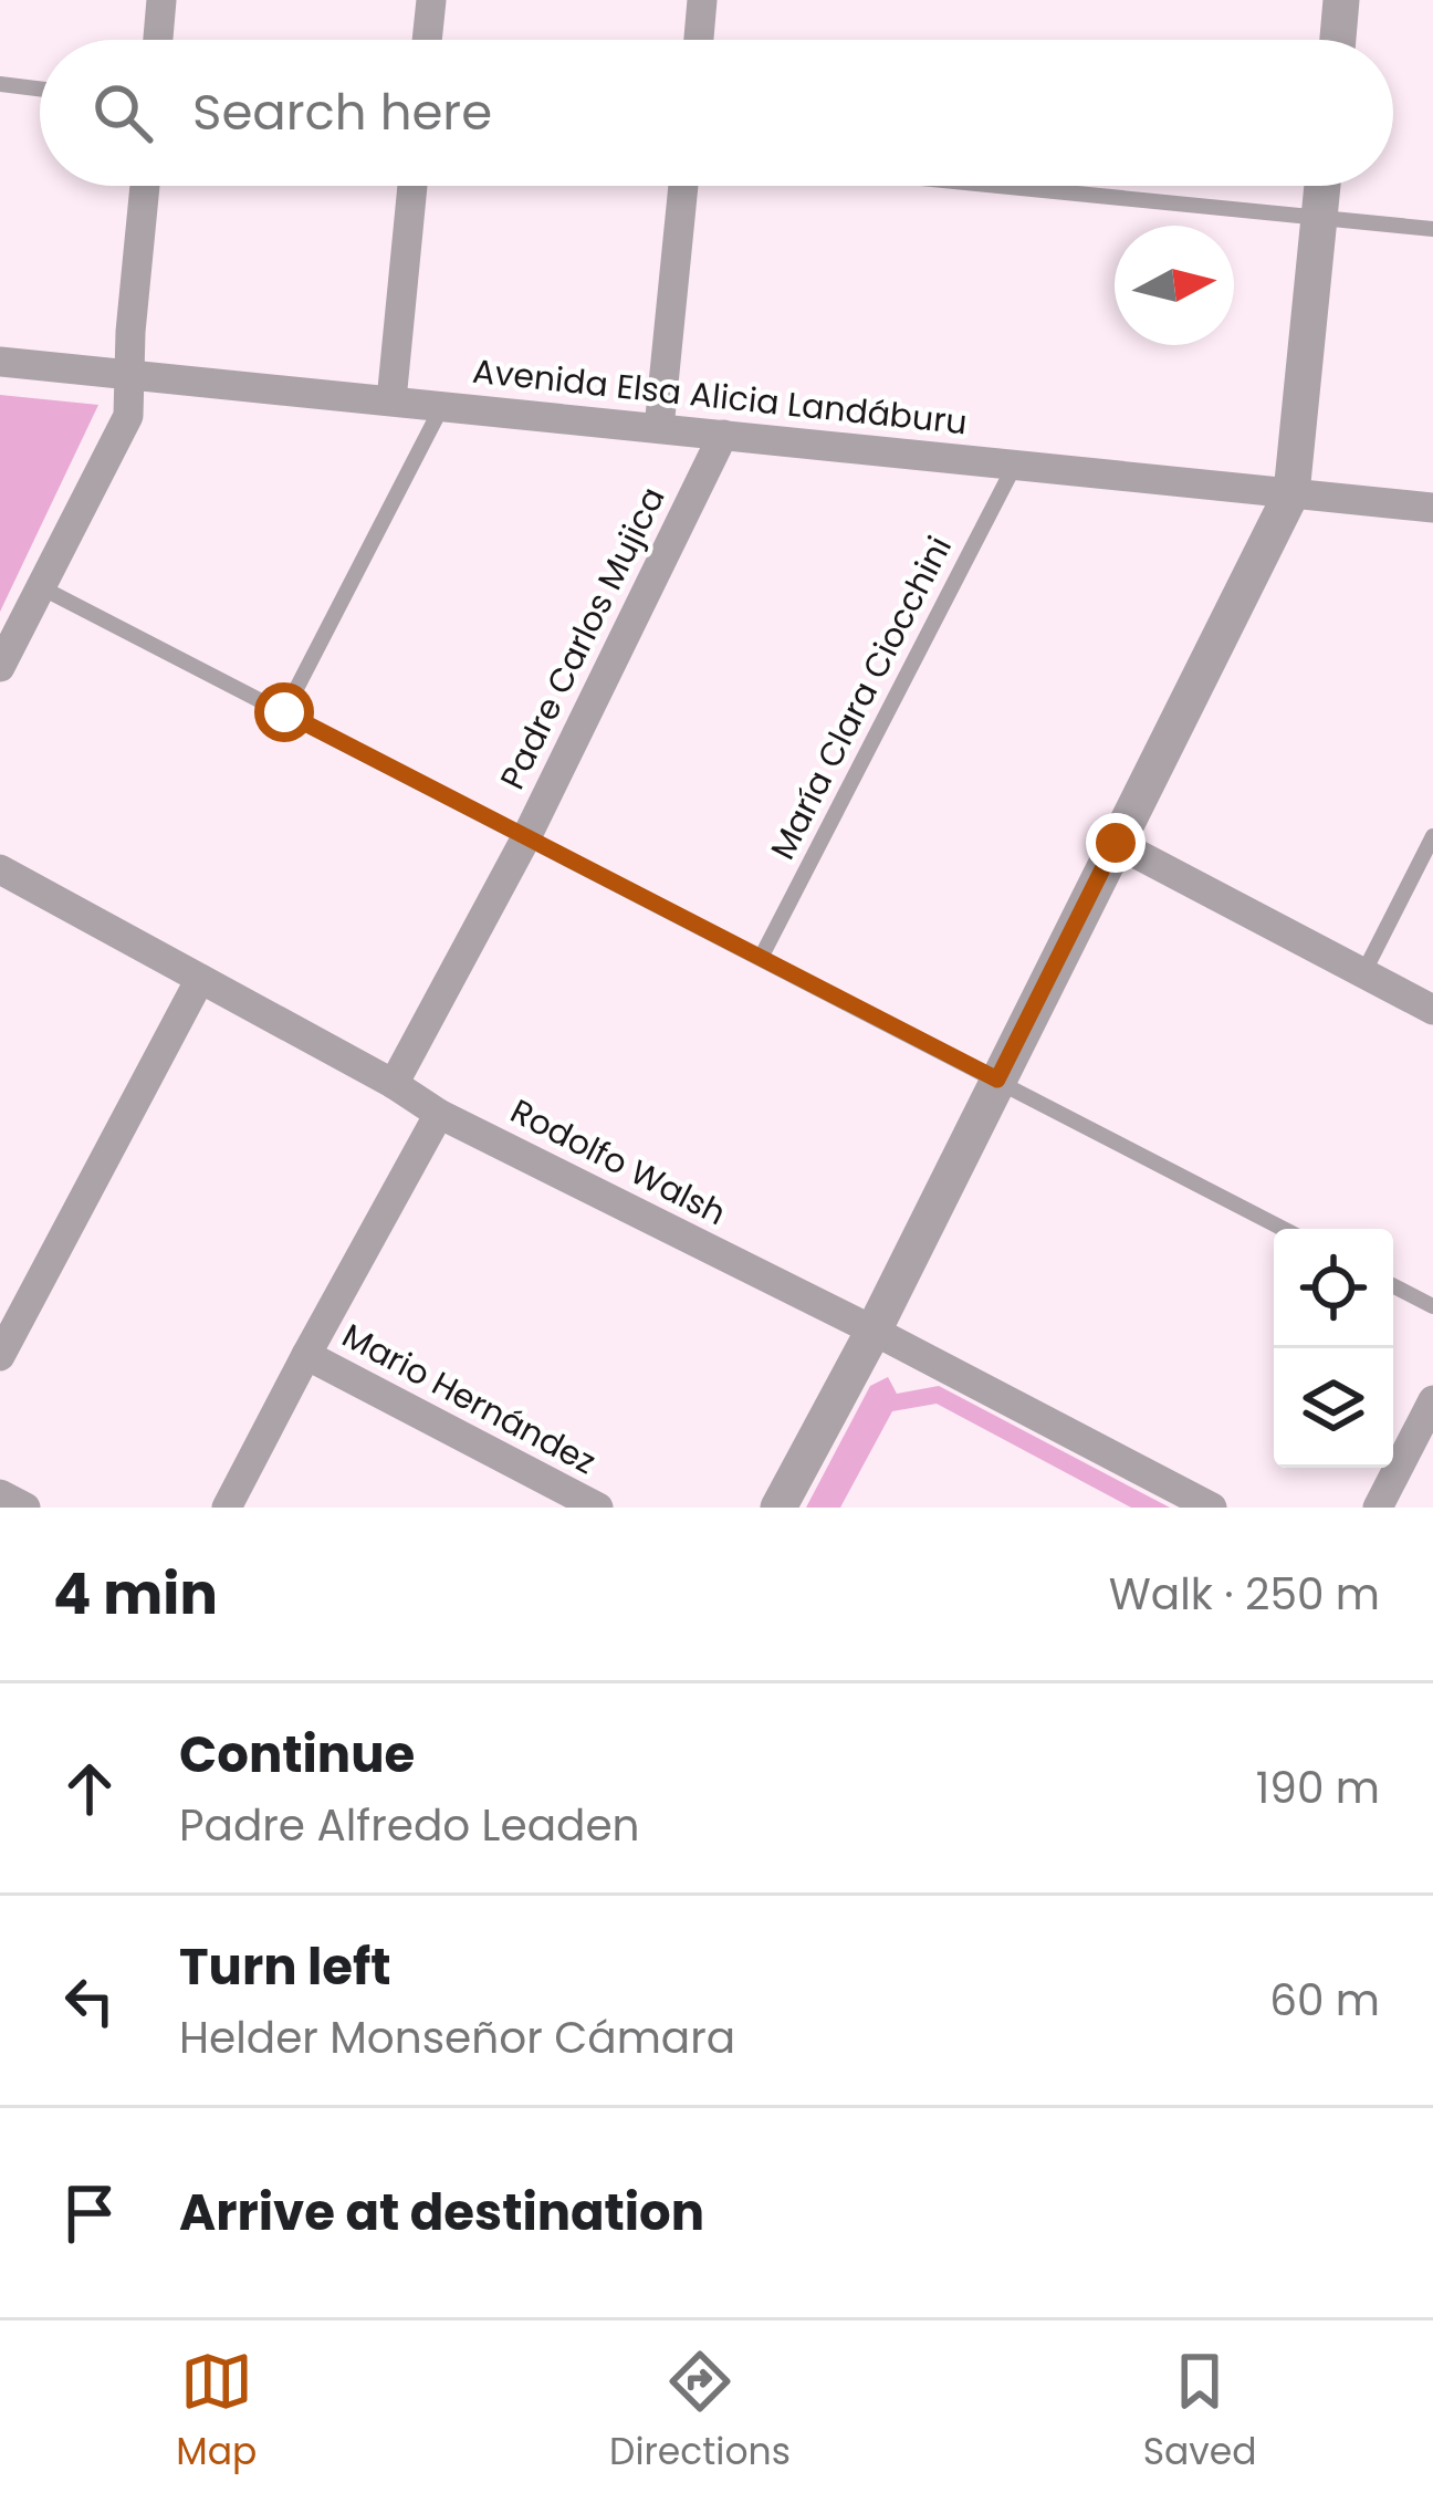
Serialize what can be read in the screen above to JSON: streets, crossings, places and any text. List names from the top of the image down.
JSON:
{
  "streets": {
    "street": [
      "Avenida Elsa Alicia Landáburu",
      "Padre Carlos Mujica",
      "Rodolfo Walsh",
      "Mario Hernández"
    ],
    "lane": ["María Clara Ciocchini"]
  },
  "crossings": [
    ["Avenida Elsa Alicia Landáburu", "Padre Carlos Mujica"],
    ["Avenida Elsa Alicia Landáburu", "María Clara Ciocchini"],
    ["Padre Carlos Mujica", "Rodolfo Walsh"]
  ],
  "north": "right",
  "page": {
    "search": "Search here",
    "heading": ["4 min", "Walk · 250 m"],
    "list": [
      ["Continue", "Padre Alfredo Leaden", "190 m"],
      ["Turn left", "Helder Monseñor Cámara", "60 m"],
      "Arrive at destination"
    ],
    "nav": ["Map", "Directions", "Saved"]
  }
}
